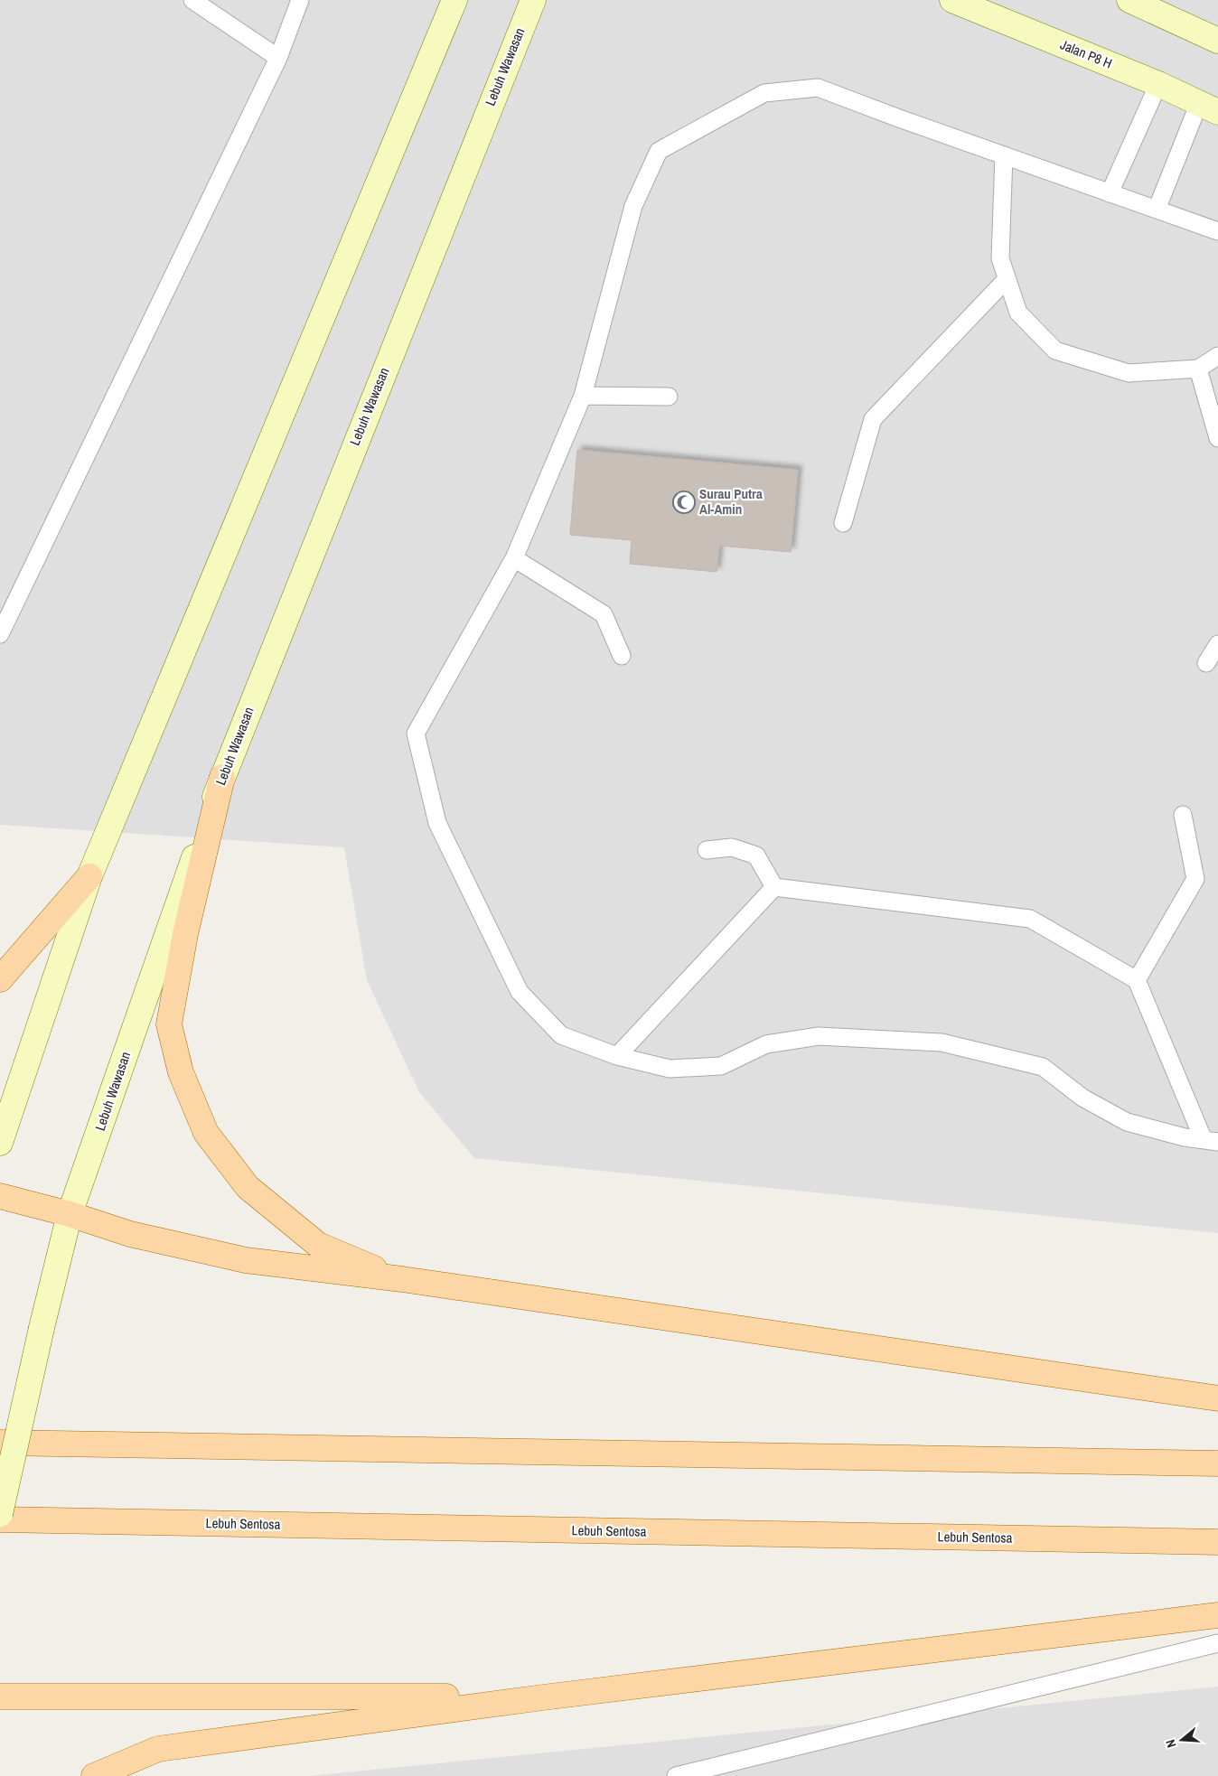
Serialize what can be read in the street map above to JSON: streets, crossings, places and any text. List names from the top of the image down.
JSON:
{
  "streets": {
    "main road": ["Jalan P8 H", "Lebuh Wawasan", "Lebuh Sentosa"]
  },
  "places": {
    "mosque": ["Surau Putra Al-Amin"]
  },
  "north": "left"
}
